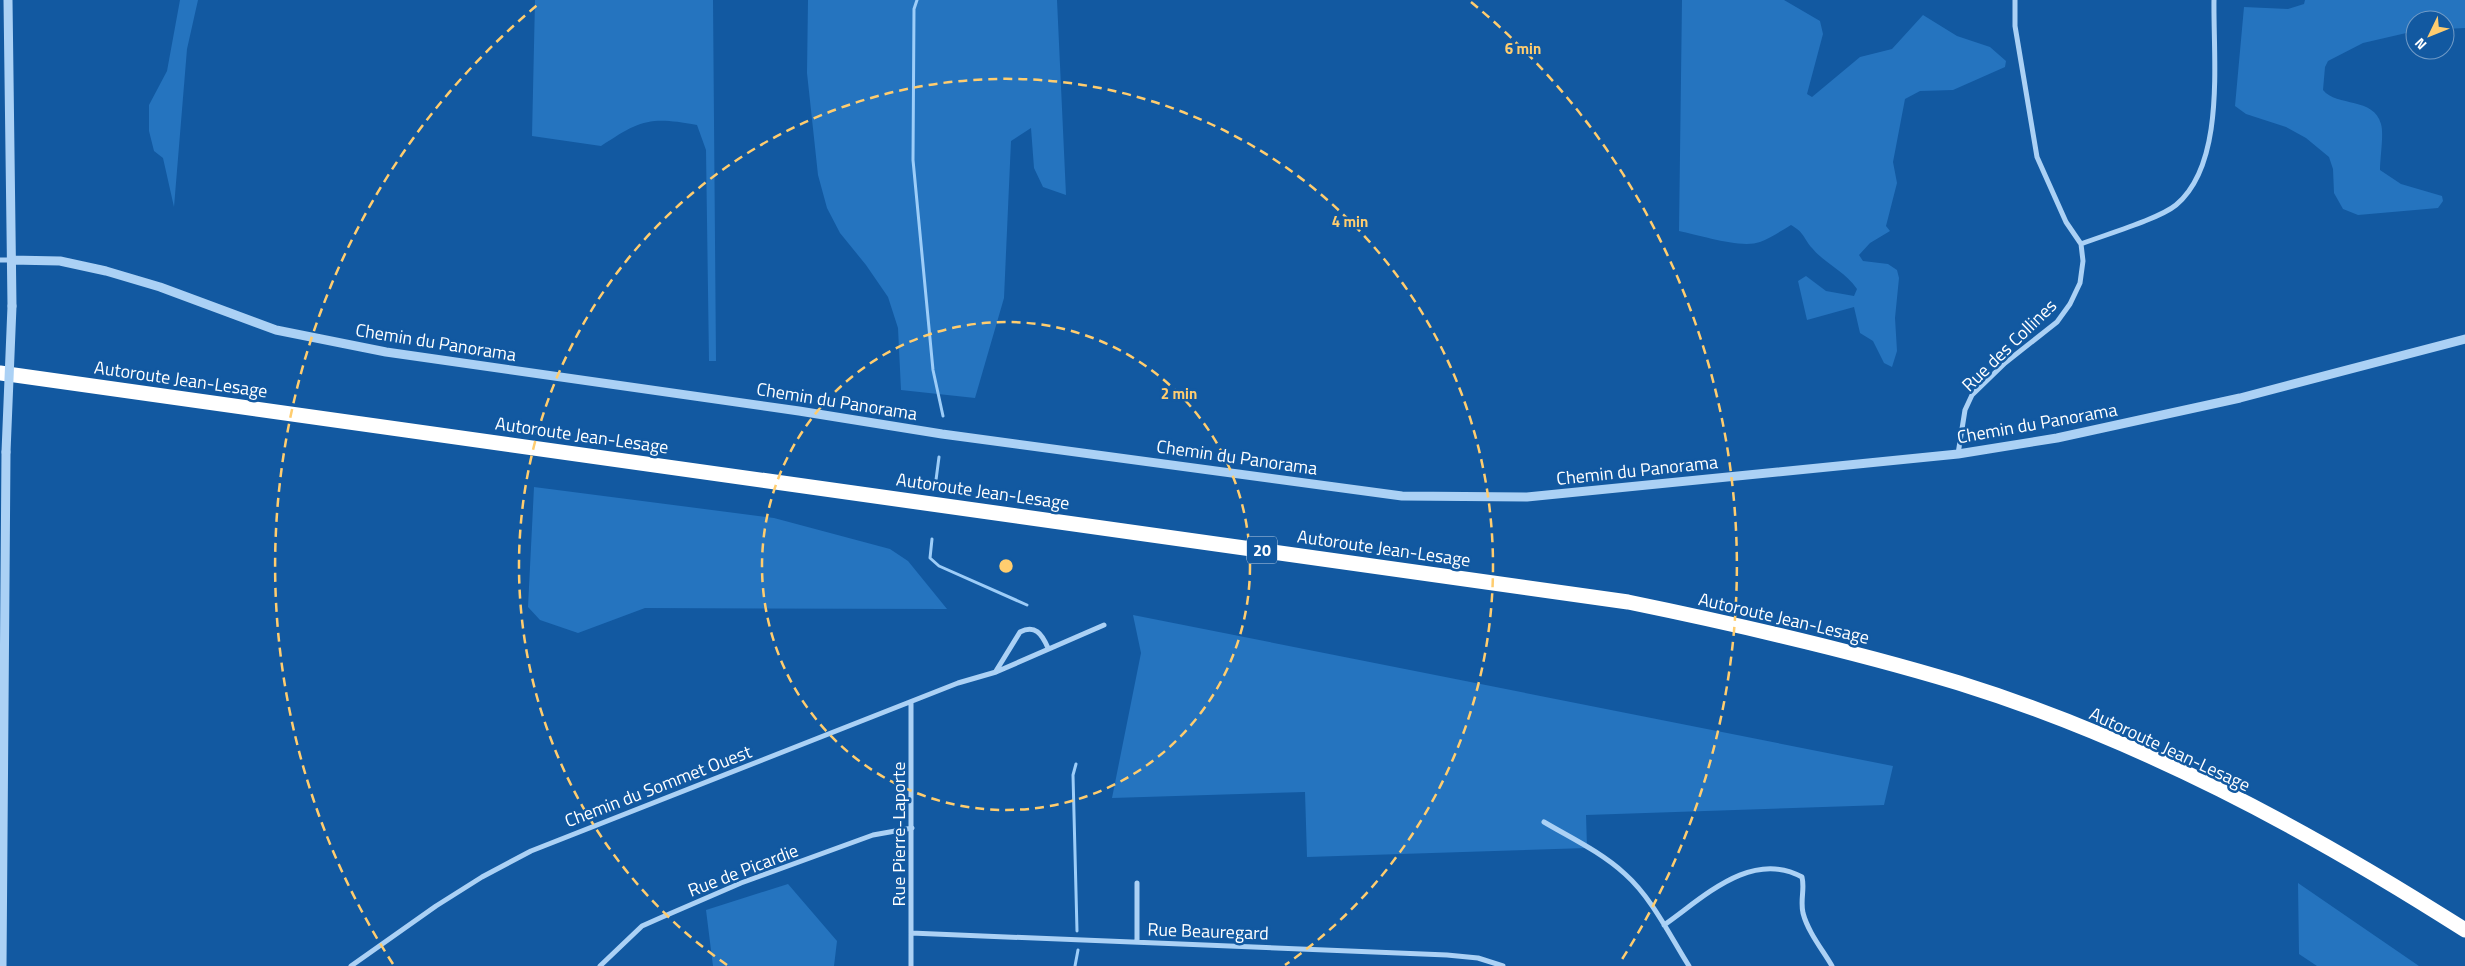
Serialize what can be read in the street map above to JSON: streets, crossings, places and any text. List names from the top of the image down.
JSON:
{
  "streets": {
    "highway": ["Autoroute Jean-Lesage", "20"],
    "street": [
      "Chemin du Panorama",
      "Rue des Collines",
      "Chemin du Sommet Ouest",
      "Rue Pierre-Laporte",
      "Rue de Picardie",
      "Rue Beauregard"
    ]
  },
  "crossings": [
    ["Chemin du Panorama", "Rue des Collines"],
    ["Chemin du Sommet Ouest", "Rue Pierre-Laporte"],
    ["Rue Pierre-Laporte", "Rue de Picardie"],
    ["Rue Pierre-Laporte", "Rue Beauregard"]
  ],
  "north": "bottom left",
  "rings": ["6 min", "4 min", "2 min"]
}
